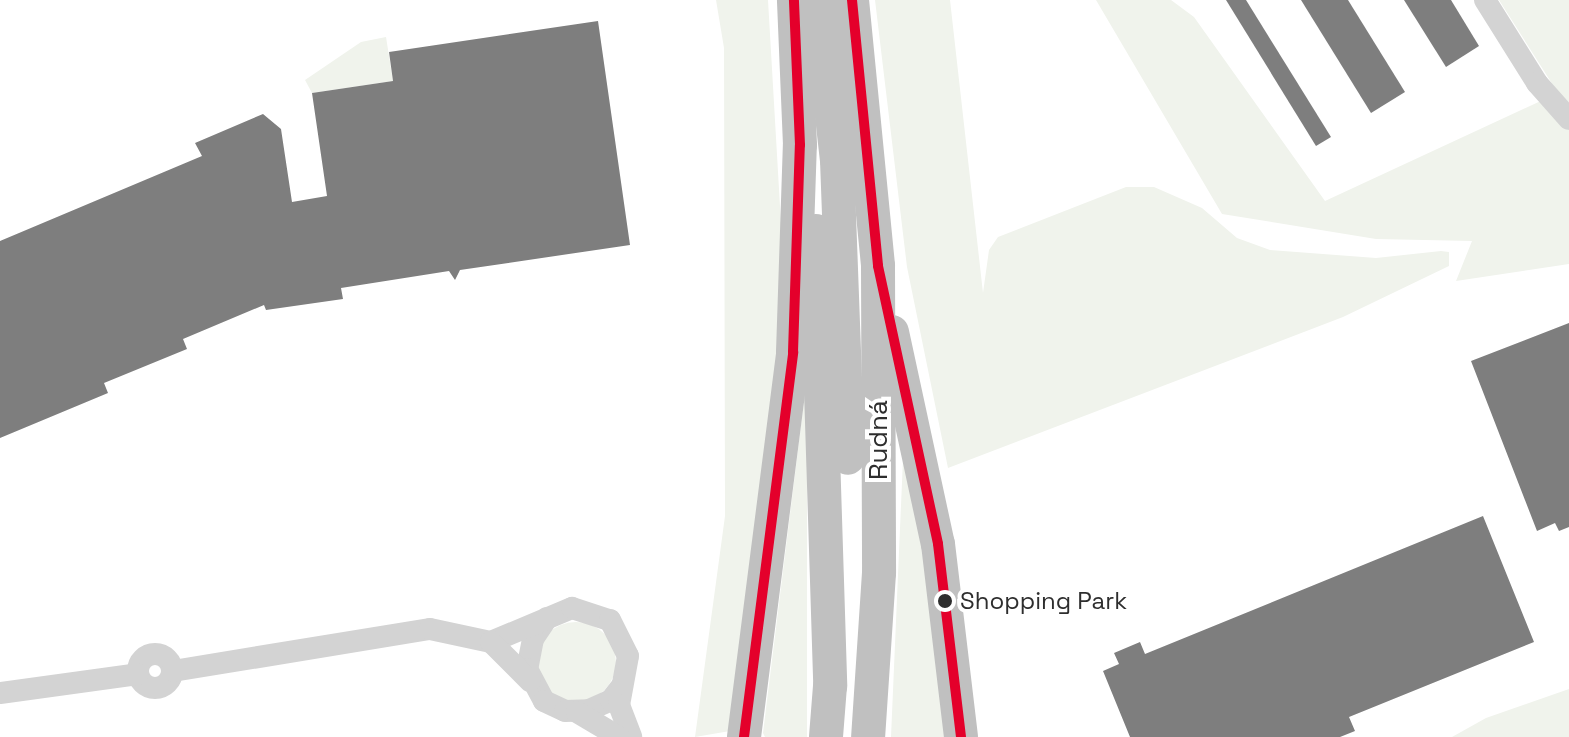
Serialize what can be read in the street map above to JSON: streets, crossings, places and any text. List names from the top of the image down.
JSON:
{
  "streets": {
    "highway": ["Rudná"]
  },
  "places": ["Shopping Park"]
}
